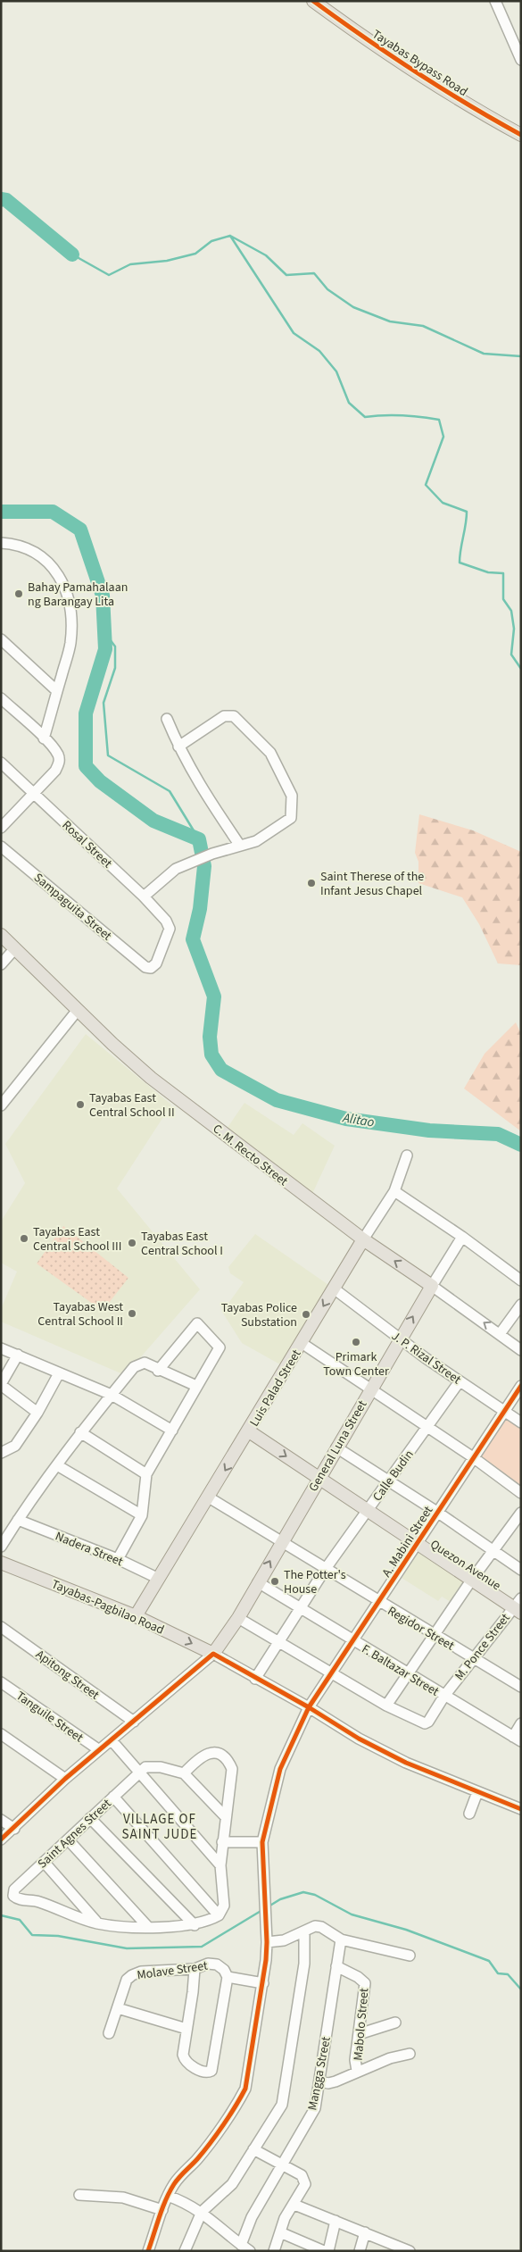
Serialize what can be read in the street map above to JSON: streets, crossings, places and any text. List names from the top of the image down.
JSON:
{
  "streets": {
    "main road": [
      "Tayabas Bypass Road",
      "C. M. Recto Street",
      "Luis Palad Street",
      "General Luna Street",
      "Quezon Avenue",
      "Tayabas-Pagbilao Road"
    ],
    "street": [
      "Rosal Street",
      "Sampaguita Street",
      "J. P. Rizal Street",
      "Calle Budin",
      "A. Mabini Street",
      "Nadera Street",
      "Regidor Street",
      "M. Ponce Street",
      "F. Baltazar Street",
      "Apitong Street",
      "Tanguile Street",
      "Saint Agnes Street",
      "Molave Street",
      "Mabolo Street",
      "Mangga Street"
    ]
  },
  "crossings": [
    ["Rosal Street", "Sampaguita Street"],
    ["C. M. Recto Street", "Luis Palad Street"],
    ["C. M. Recto Street", "General Luna Street"],
    ["J. P. Rizal Street", "Luis Palad Street"],
    ["J. P. Rizal Street", "General Luna Street"],
    ["J. P. Rizal Street", "Calle Budin"],
    ["J. P. Rizal Street", "A. Mabini Street"],
    ["Luis Palad Street", "Nadera Street"],
    ["Luis Palad Street", "Quezon Avenue"],
    ["Luis Palad Street", "Tayabas-Pagbilao Road"],
    ["Luis Palad Street", "Regidor Street"],
    ["General Luna Street", "Quezon Avenue"],
    ["General Luna Street", "Tayabas-Pagbilao Road"],
    ["General Luna Street", "Regidor Street"],
    ["General Luna Street", "F. Baltazar Street"],
    ["Calle Budin", "Quezon Avenue"],
    ["Calle Budin", "Regidor Street"],
    ["Calle Budin", "F. Baltazar Street"],
    ["A. Mabini Street", "Quezon Avenue"],
    ["A. Mabini Street", "Regidor Street"],
    ["A. Mabini Street", "F. Baltazar Street"],
    ["Quezon Avenue", "M. Ponce Street"],
    ["Regidor Street", "M. Ponce Street"],
    ["M. Ponce Street", "F. Baltazar Street"],
    ["Mabolo Street", "Mangga Street"]
  ],
  "one_way": ["Tayabas-Pagbilao Road"],
  "districts": ["VILLAGE OF SAINT JUDE"],
  "water": ["Alitao"],
  "places": [
    "Bahay Pamahalaan ng Barangay Lita",
    "Saint Therese of the Infant Jesus Chapel",
    "Tayabas East Central School II",
    "Tayabas East Central School III",
    "Tayabas East Central School I",
    "Tayabas West Central School II",
    "Tayabas Police Substation",
    "Primark Town Center",
    "The Potter's House"
  ]
}
